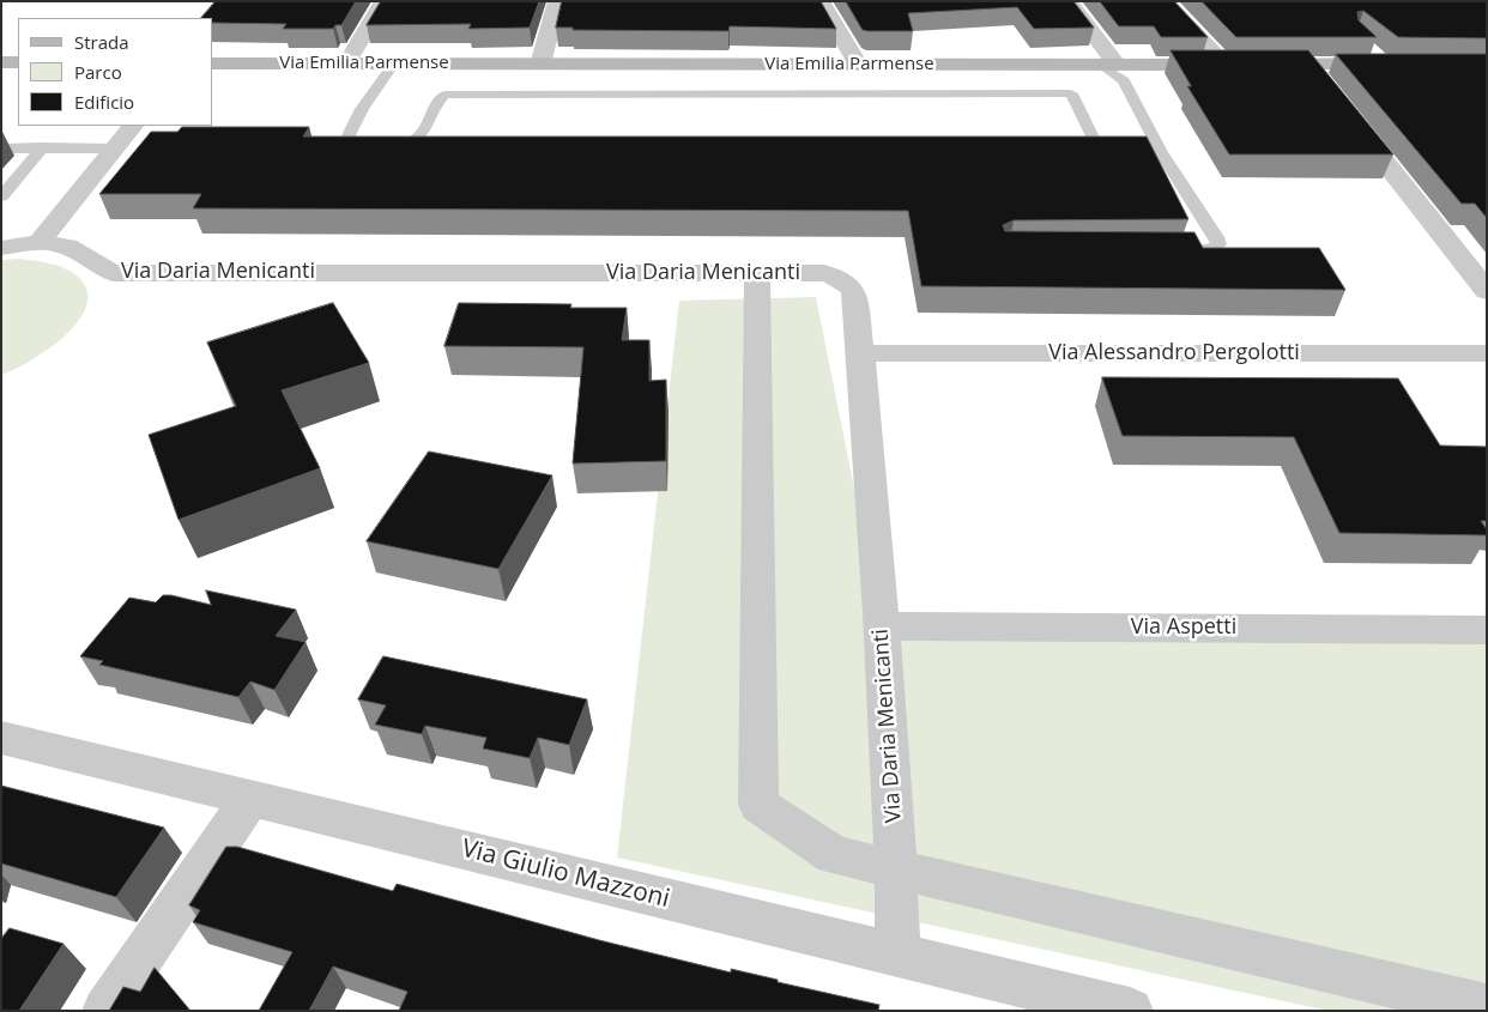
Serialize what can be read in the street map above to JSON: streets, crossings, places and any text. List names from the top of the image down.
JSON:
{
  "streets": {
    "main road": ["Via Emilia Parmense"],
    "street": [
      "Via Daria Menicanti",
      "Via Alessandro Pergolotti",
      "Via Aspetti",
      "Via Giulio Mazzoni"
    ]
  },
  "crossings": [
    ["Via Daria Menicanti", "Via Alessandro Pergolotti"],
    ["Via Daria Menicanti", "Via Aspetti"],
    ["Via Daria Menicanti", "Via Giulio Mazzoni"]
  ],
  "legend": ["Strada", "Parco", "Edificio"]
}
